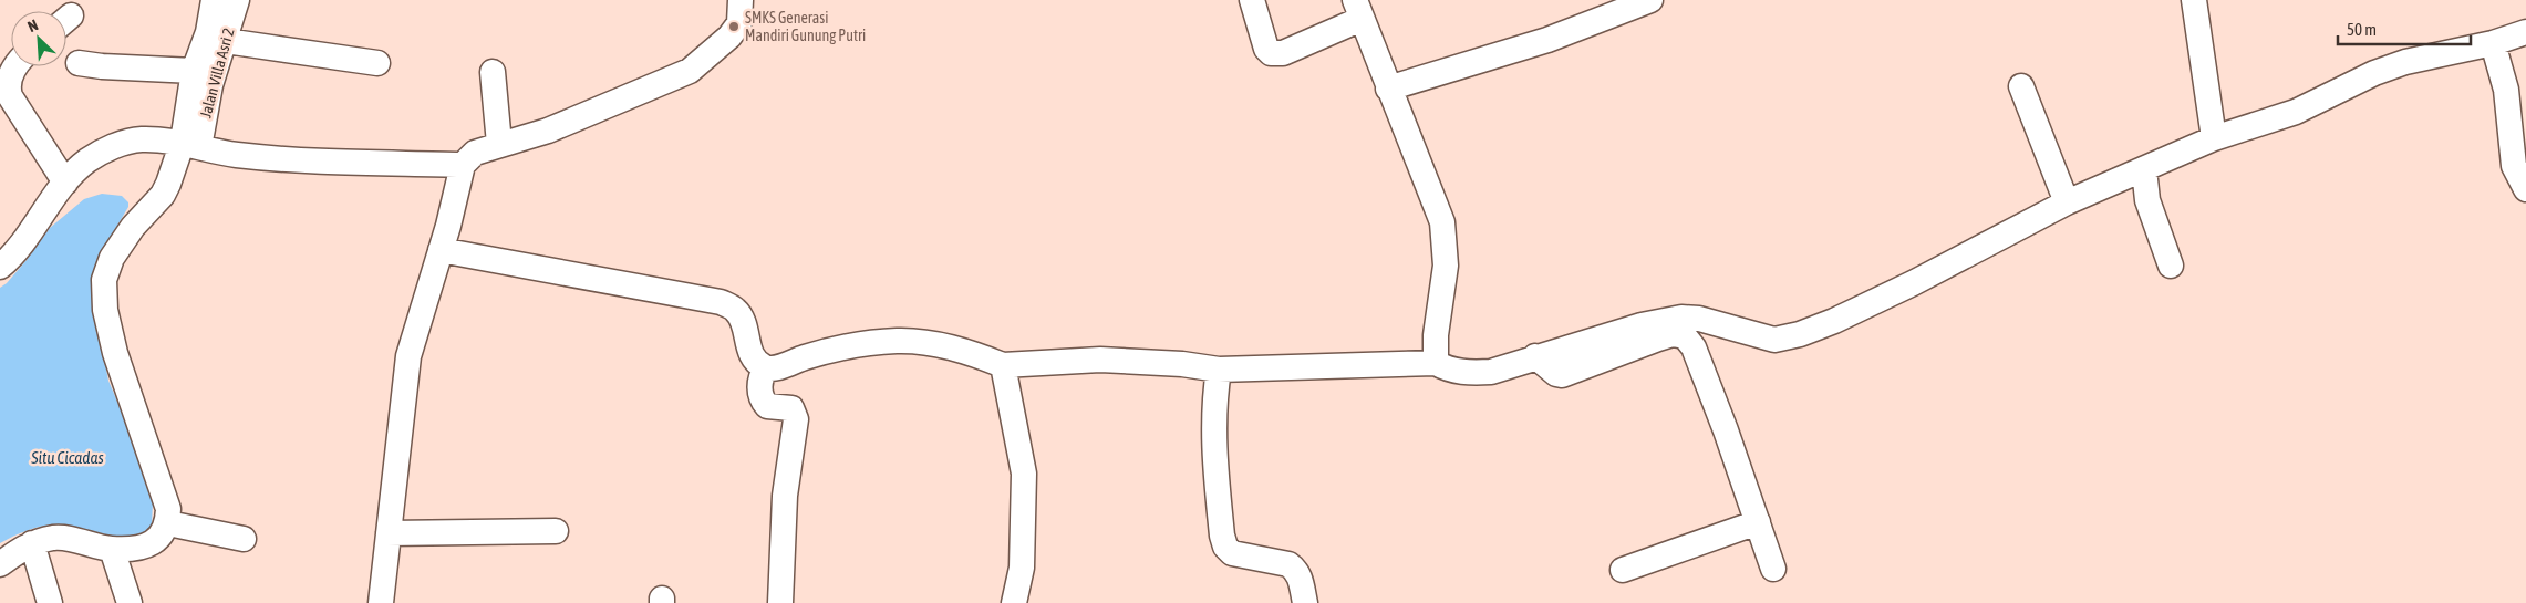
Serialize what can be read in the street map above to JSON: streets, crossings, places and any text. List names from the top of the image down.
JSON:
{
  "streets": {
    "street": ["Jalan Villa Asri 2"]
  },
  "water": ["Situ Cicadas"],
  "places": ["SMKS Generasi Mandiri Gunung Putri"],
  "scale_bar": "50 m",
  "north": "top left"
}
